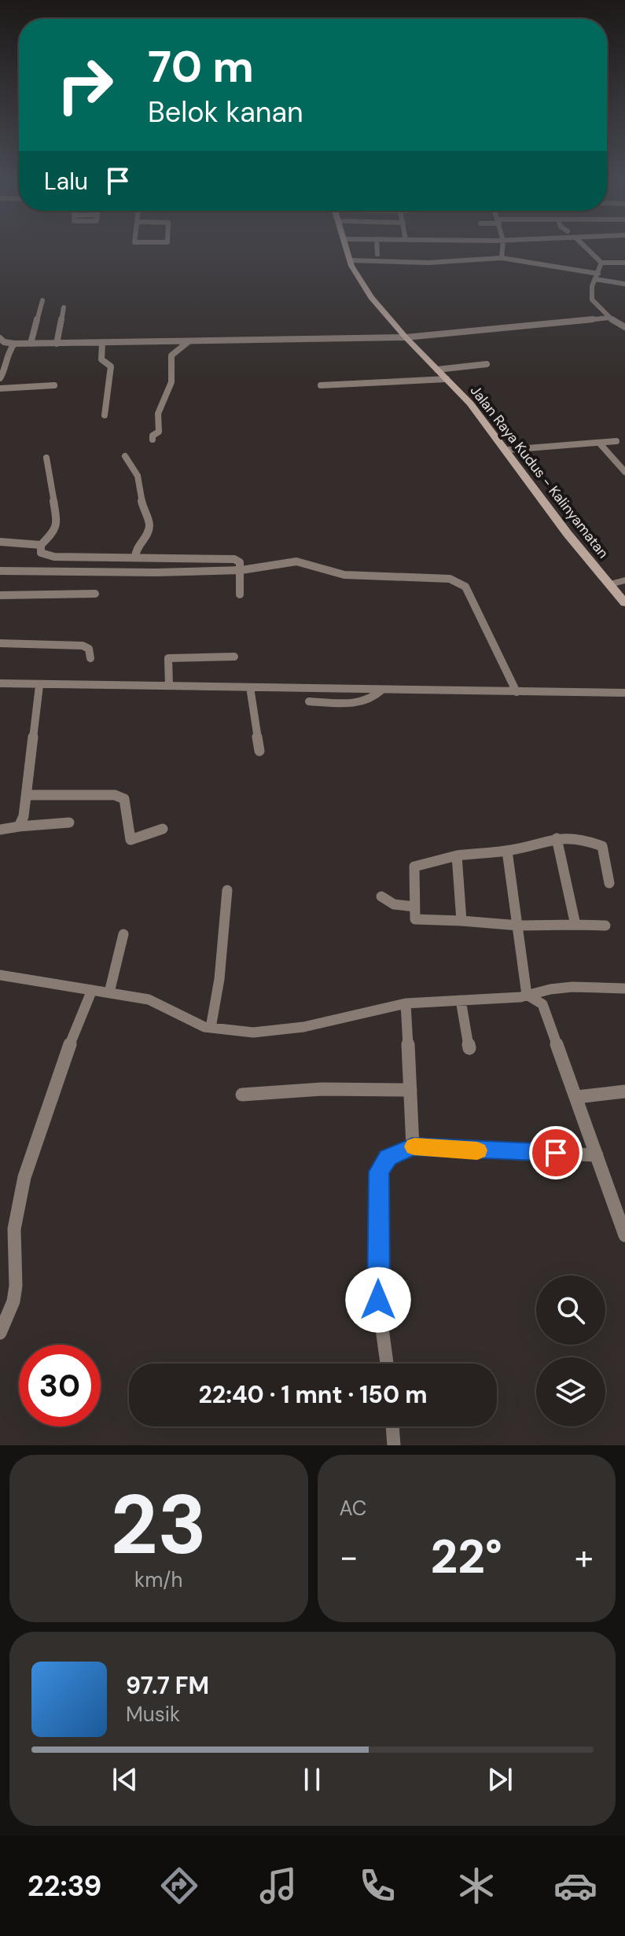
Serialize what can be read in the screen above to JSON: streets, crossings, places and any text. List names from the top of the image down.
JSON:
{
  "streets": {
    "main road": ["Jalan Raya Kudus - Kalinyamatan"]
  },
  "page": {
    "turn": ["70 m", "Belok kanan"],
    "then": "Lalu",
    "limit": "30",
    "trip": "22:40 · 1 mnt · 150 m",
    "tile": [
      ["23", "km/h"],
      "AC"
    ],
    "heat": ["−", "22°", "+"],
    "song": ["97.7 FM", "Musik"],
    "tabs": "22:39"
  }
}
